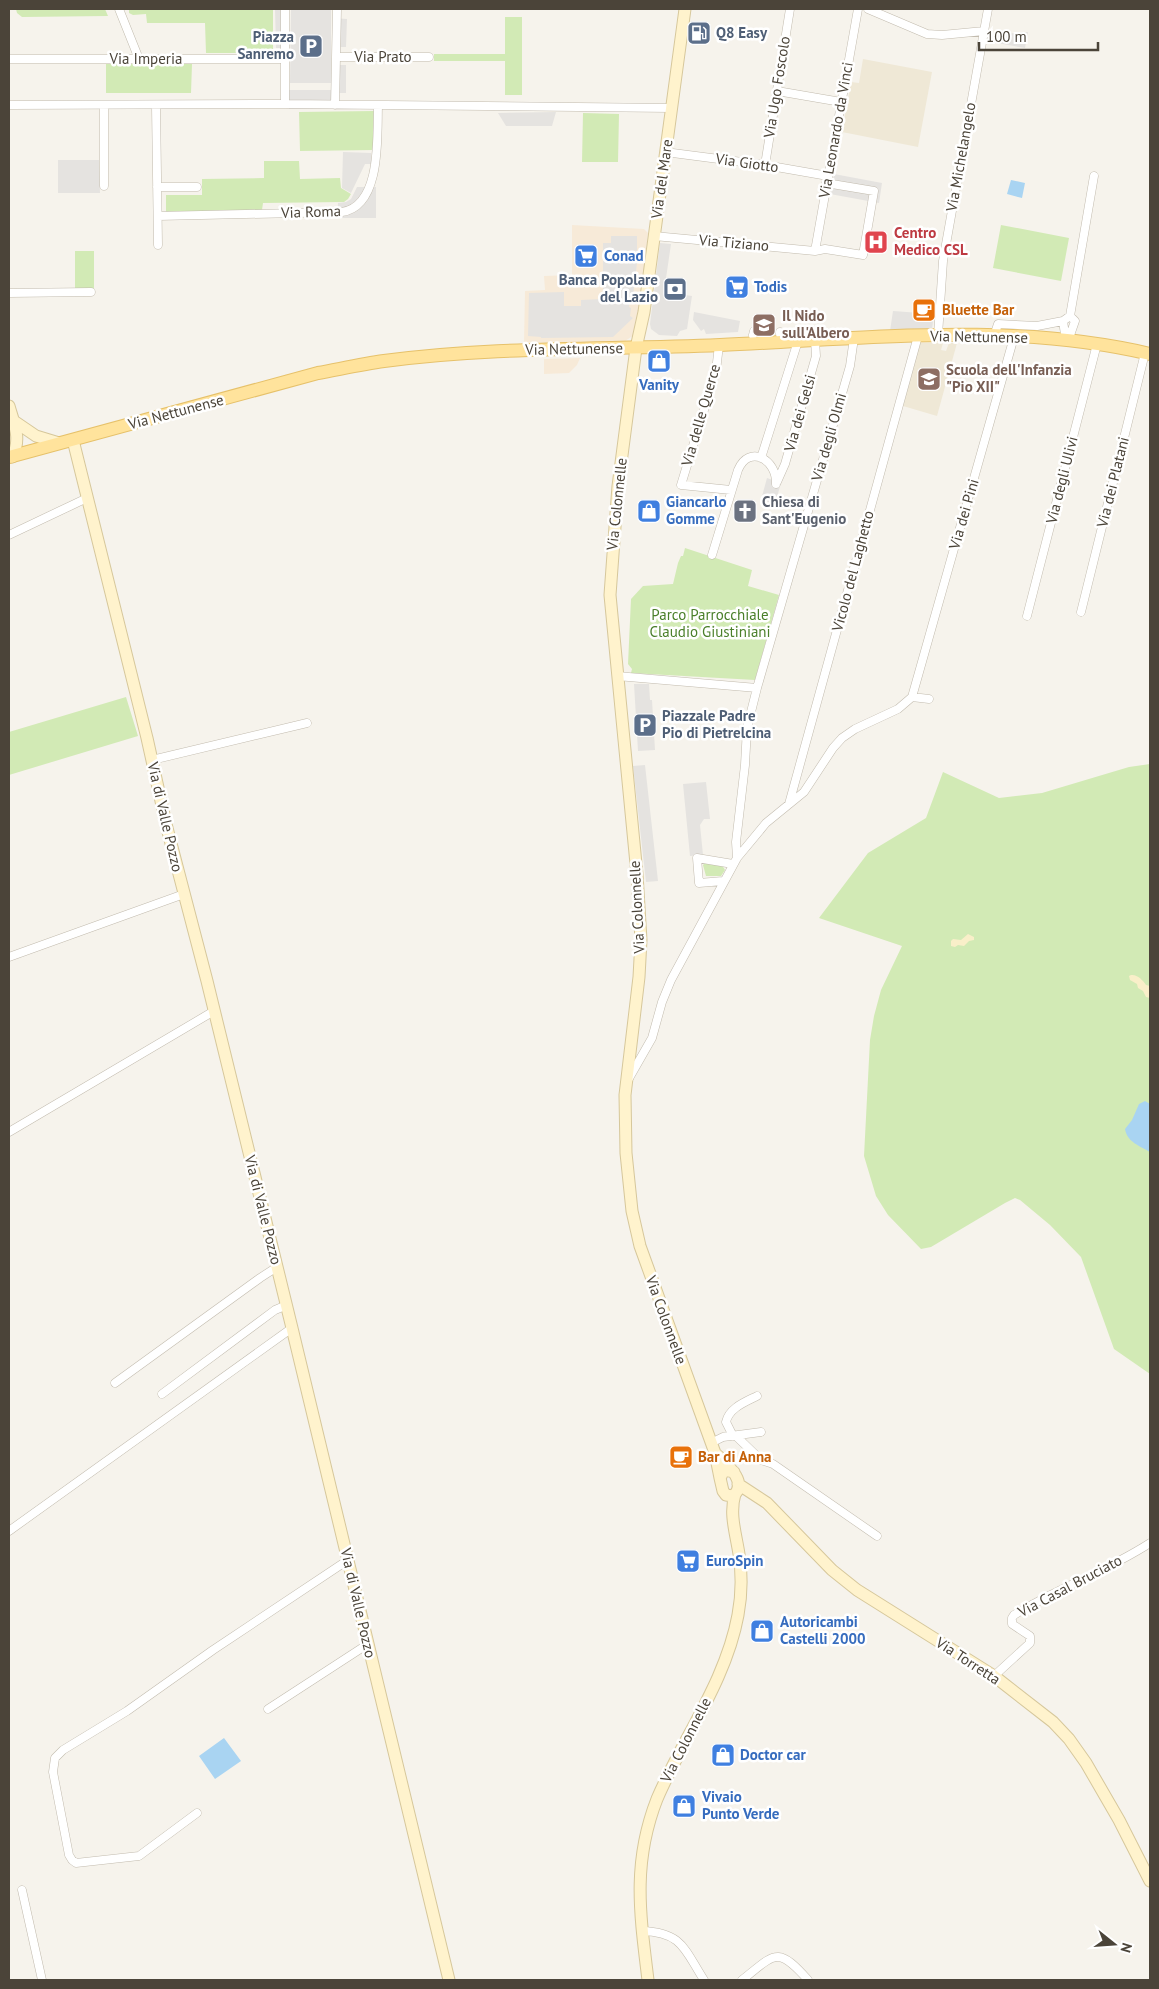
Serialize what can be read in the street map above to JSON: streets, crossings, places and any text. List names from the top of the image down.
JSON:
{
  "streets": {
    "main road": ["Via Nettunense"],
    "street": [
      "Via Prato",
      "Via Imperia",
      "Via Ugo Foscolo",
      "Via Leonardo da Vinci",
      "Via Michelangelo",
      "Via Giotto",
      "Via del Mare",
      "Via Roma",
      "Via Tiziano",
      "Via dei Gelsi",
      "Via delle Querce",
      "Via degli Olmi",
      "Via degli Ulivi",
      "Via dei Platani",
      "Via Colonnelle",
      "Via dei Pini",
      "Vicolo del Laghetto",
      "Via di Valle Pozzo",
      "Via Casal Bruciato",
      "Via Torretta"
    ]
  },
  "crossings": [
    ["Via Ugo Foscolo", "Via Giotto"],
    ["Via Leonardo da Vinci", "Via Giotto"],
    ["Via Leonardo da Vinci", "Via Tiziano"],
    ["Via Michelangelo", "Via Nettunense"],
    ["Via Giotto", "Via del Mare"],
    ["Via Giotto", "Via Tiziano"],
    ["Via del Mare", "Via Tiziano"],
    ["Via del Mare", "Via Nettunense"],
    ["Via del Mare", "Via Colonnelle"],
    ["Via Nettunense", "Via dei Gelsi"],
    ["Via Nettunense", "Via delle Querce"],
    ["Via Nettunense", "Via degli Olmi"],
    ["Via Nettunense", "Via degli Ulivi"],
    ["Via Nettunense", "Via dei Platani"],
    ["Via Nettunense", "Via Colonnelle"],
    ["Via Nettunense", "Via dei Pini"],
    ["Via Nettunense", "Vicolo del Laghetto"],
    ["Via Nettunense", "Via di Valle Pozzo"],
    ["Via Colonnelle", "Via Torretta"],
    ["Via Casal Bruciato", "Via Torretta"]
  ],
  "parks": ["Parco Parrocchiale Claudio Giustiniani"],
  "places": {
    "fuel station": ["Q8 Easy"],
    "parking": ["Piazza Sanremo", "Piazzale Padre Pio di Pietrelcina"],
    "hospital": ["Centro Medico CSL"],
    "supermarket": ["Conad", "Todis", "EuroSpin"],
    "bank": ["Banca Popolare del Lazio"],
    "cafe": ["Bluette Bar", "Bar di Anna"],
    "school or university": ["Il Nido sull'Albero", "Scuola dell'Infanzia \"Pio XII\""],
    "shop": [
      "Vanity",
      "Giancarlo Gomme",
      "Autoricambi Castelli 2000",
      "Doctor car",
      "Vivaio Punto Verde"
    ],
    "church": ["Chiesa di Sant'Eugenio"]
  },
  "scale_bar": "100 m",
  "north": "right"
}
